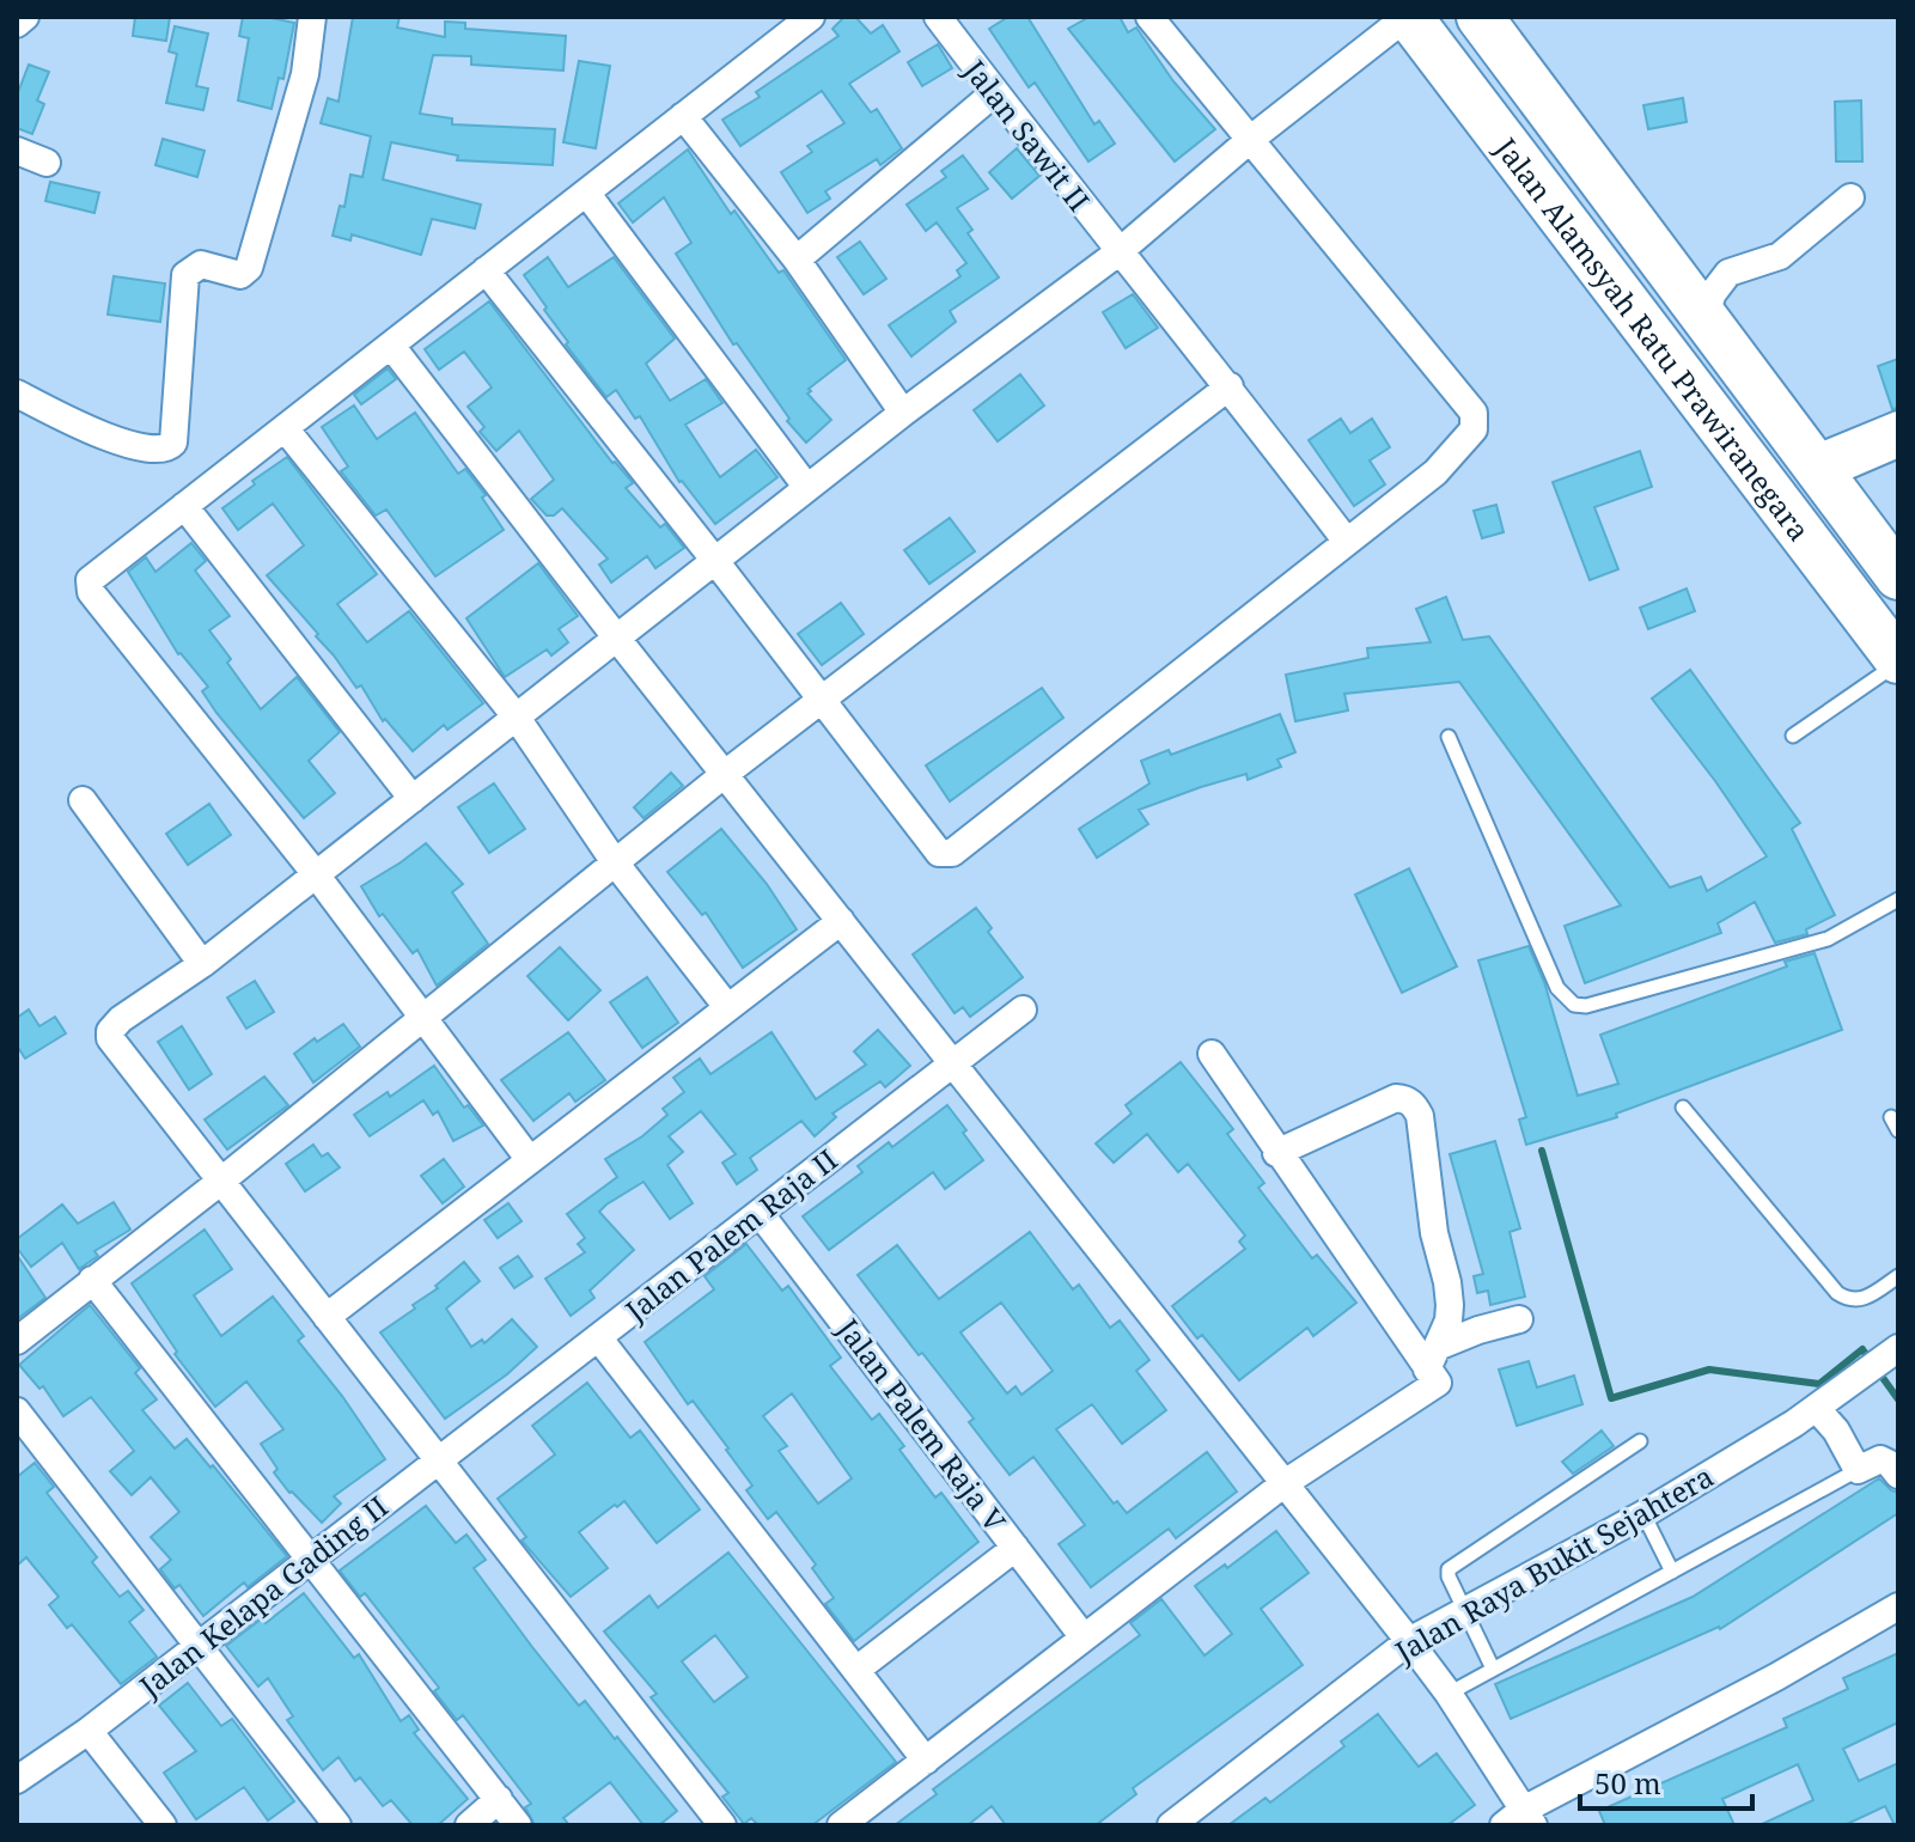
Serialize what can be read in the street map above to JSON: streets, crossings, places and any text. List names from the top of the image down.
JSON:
{
  "streets": {
    "highway": ["Jalan Alamsyah Ratu Prawiranegara"],
    "street": [
      "Jalan Sawit II",
      "Jalan Palem Raja II",
      "Jalan Palem Raja V",
      "Jalan Raya Bukit Sejahtera",
      "Jalan Kelapa Gading II"
    ]
  },
  "crossings": [
    ["Jalan Palem Raja II", "Jalan Palem Raja V"],
    ["Jalan Palem Raja II", "Jalan Kelapa Gading II"]
  ],
  "scale_bar": "50 m"
}
